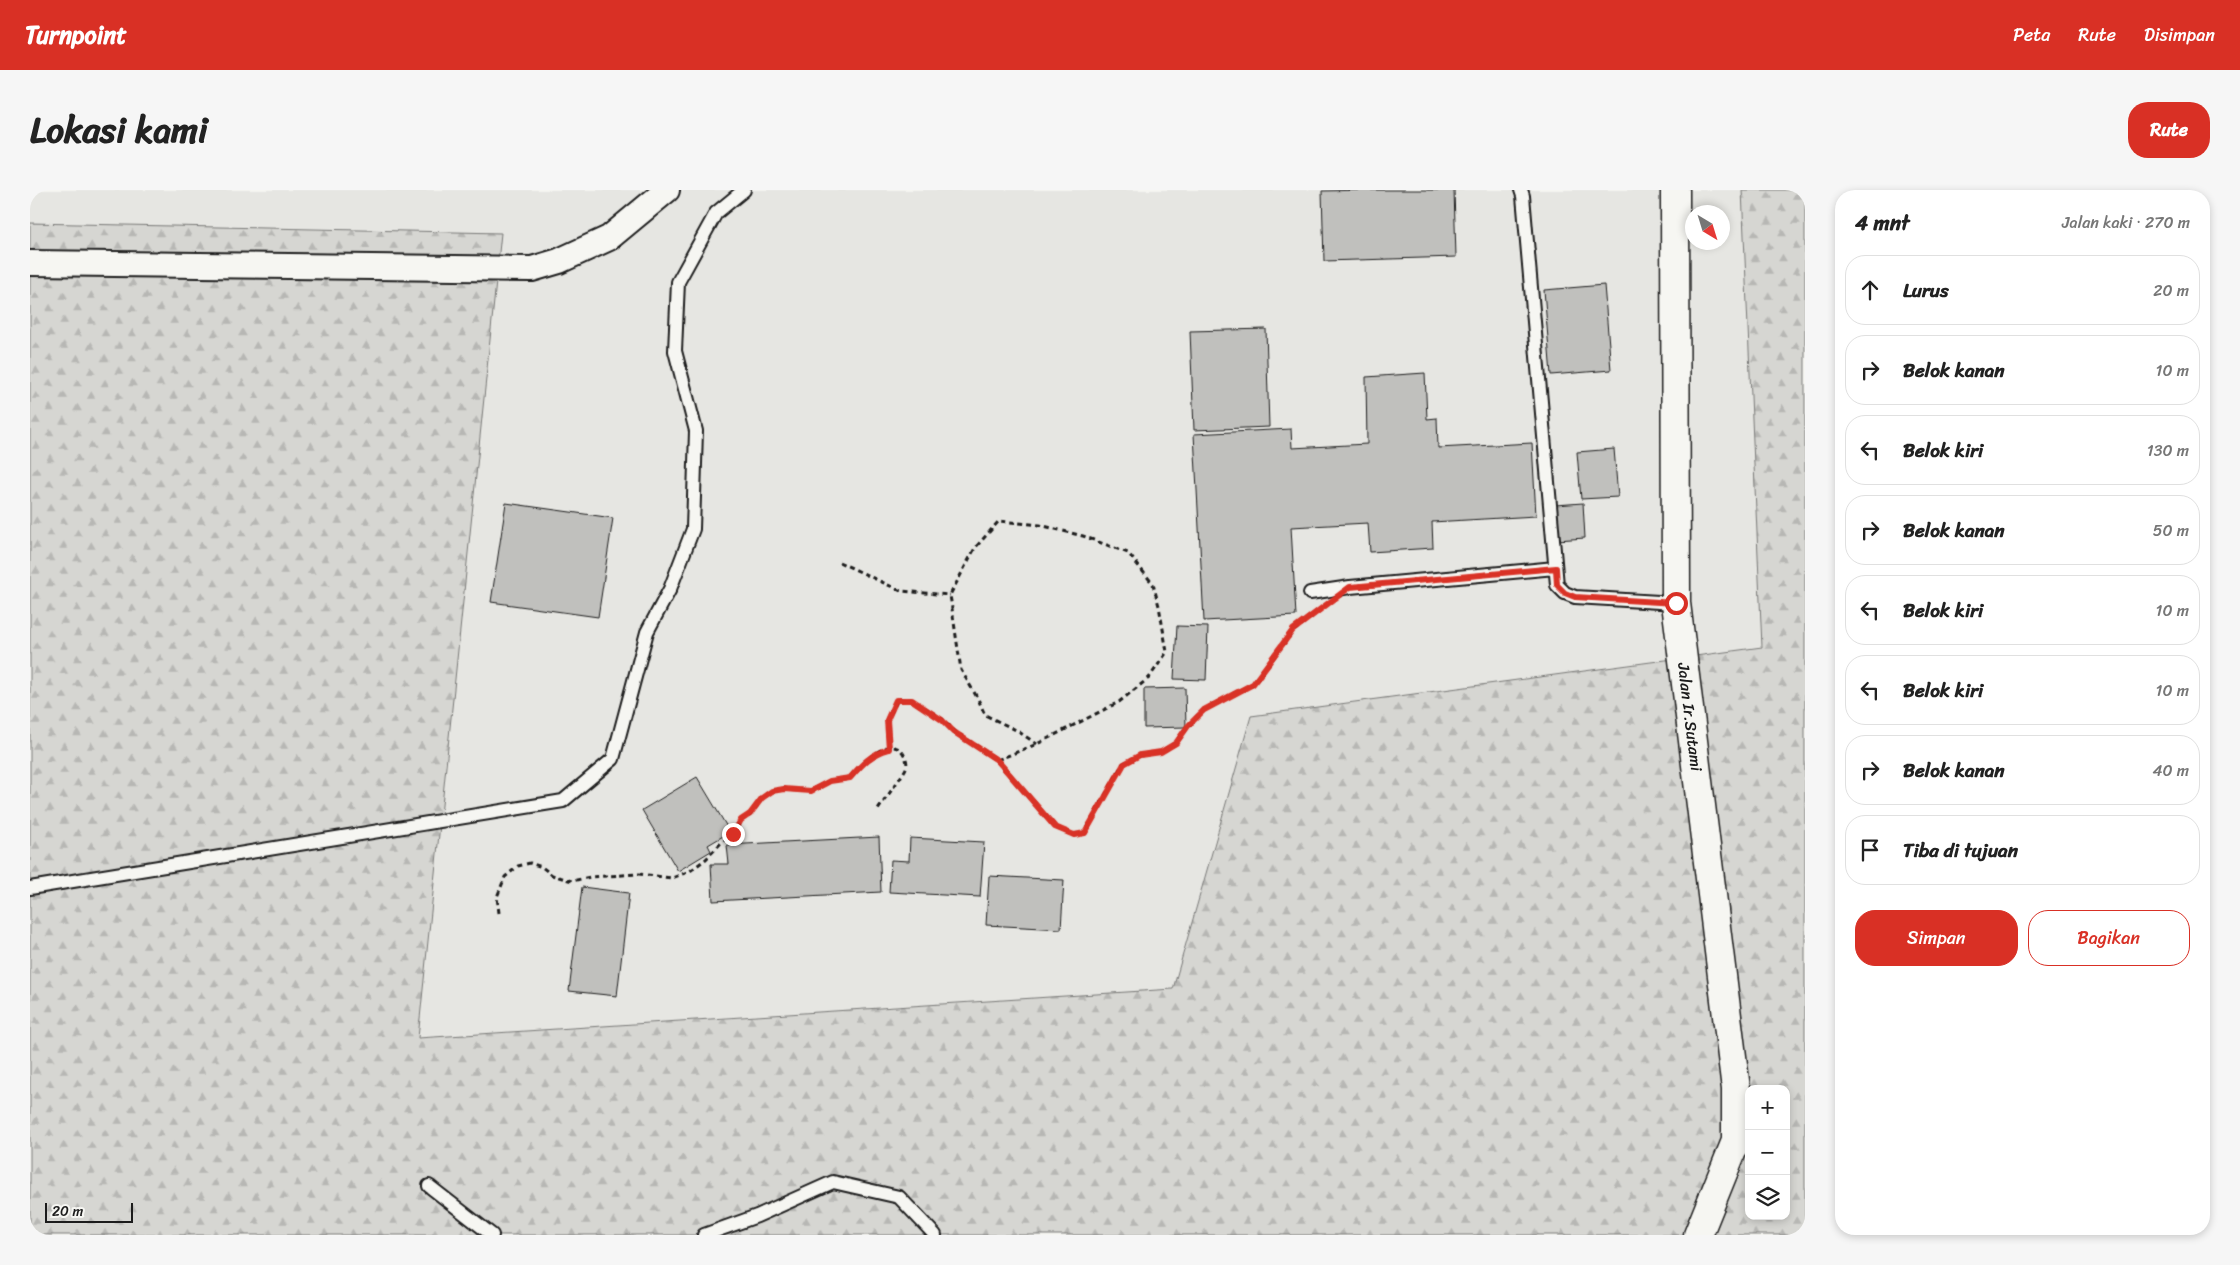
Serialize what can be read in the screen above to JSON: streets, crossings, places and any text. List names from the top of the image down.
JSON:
{
  "streets": {
    "street": ["Jalan Ir.Sutami"]
  },
  "scale_bar": "20 m",
  "north": "bottom right",
  "page": {
    "header": "Turnpoint",
    "nav": ["Peta", "Rute", "Disimpan"],
    "title": "Lokasi kami",
    "buttons": [
      "Rute",
      ["Simpan", "Bagikan"]
    ],
    "heading": ["4 mnt", "Jalan kaki · 270 m"],
    "list": [
      ["Lurus", "20 m"],
      ["Belok kanan", "10 m"],
      ["Belok kiri", "130 m"],
      ["Belok kanan", "50 m"],
      ["Belok kiri", "10 m"],
      ["Belok kiri", "10 m"],
      ["Belok kanan", "40 m"],
      "Tiba di tujuan"
    ],
    "map_buttons": ["+", "−"],
    "scale": "20 m"
  }
}
